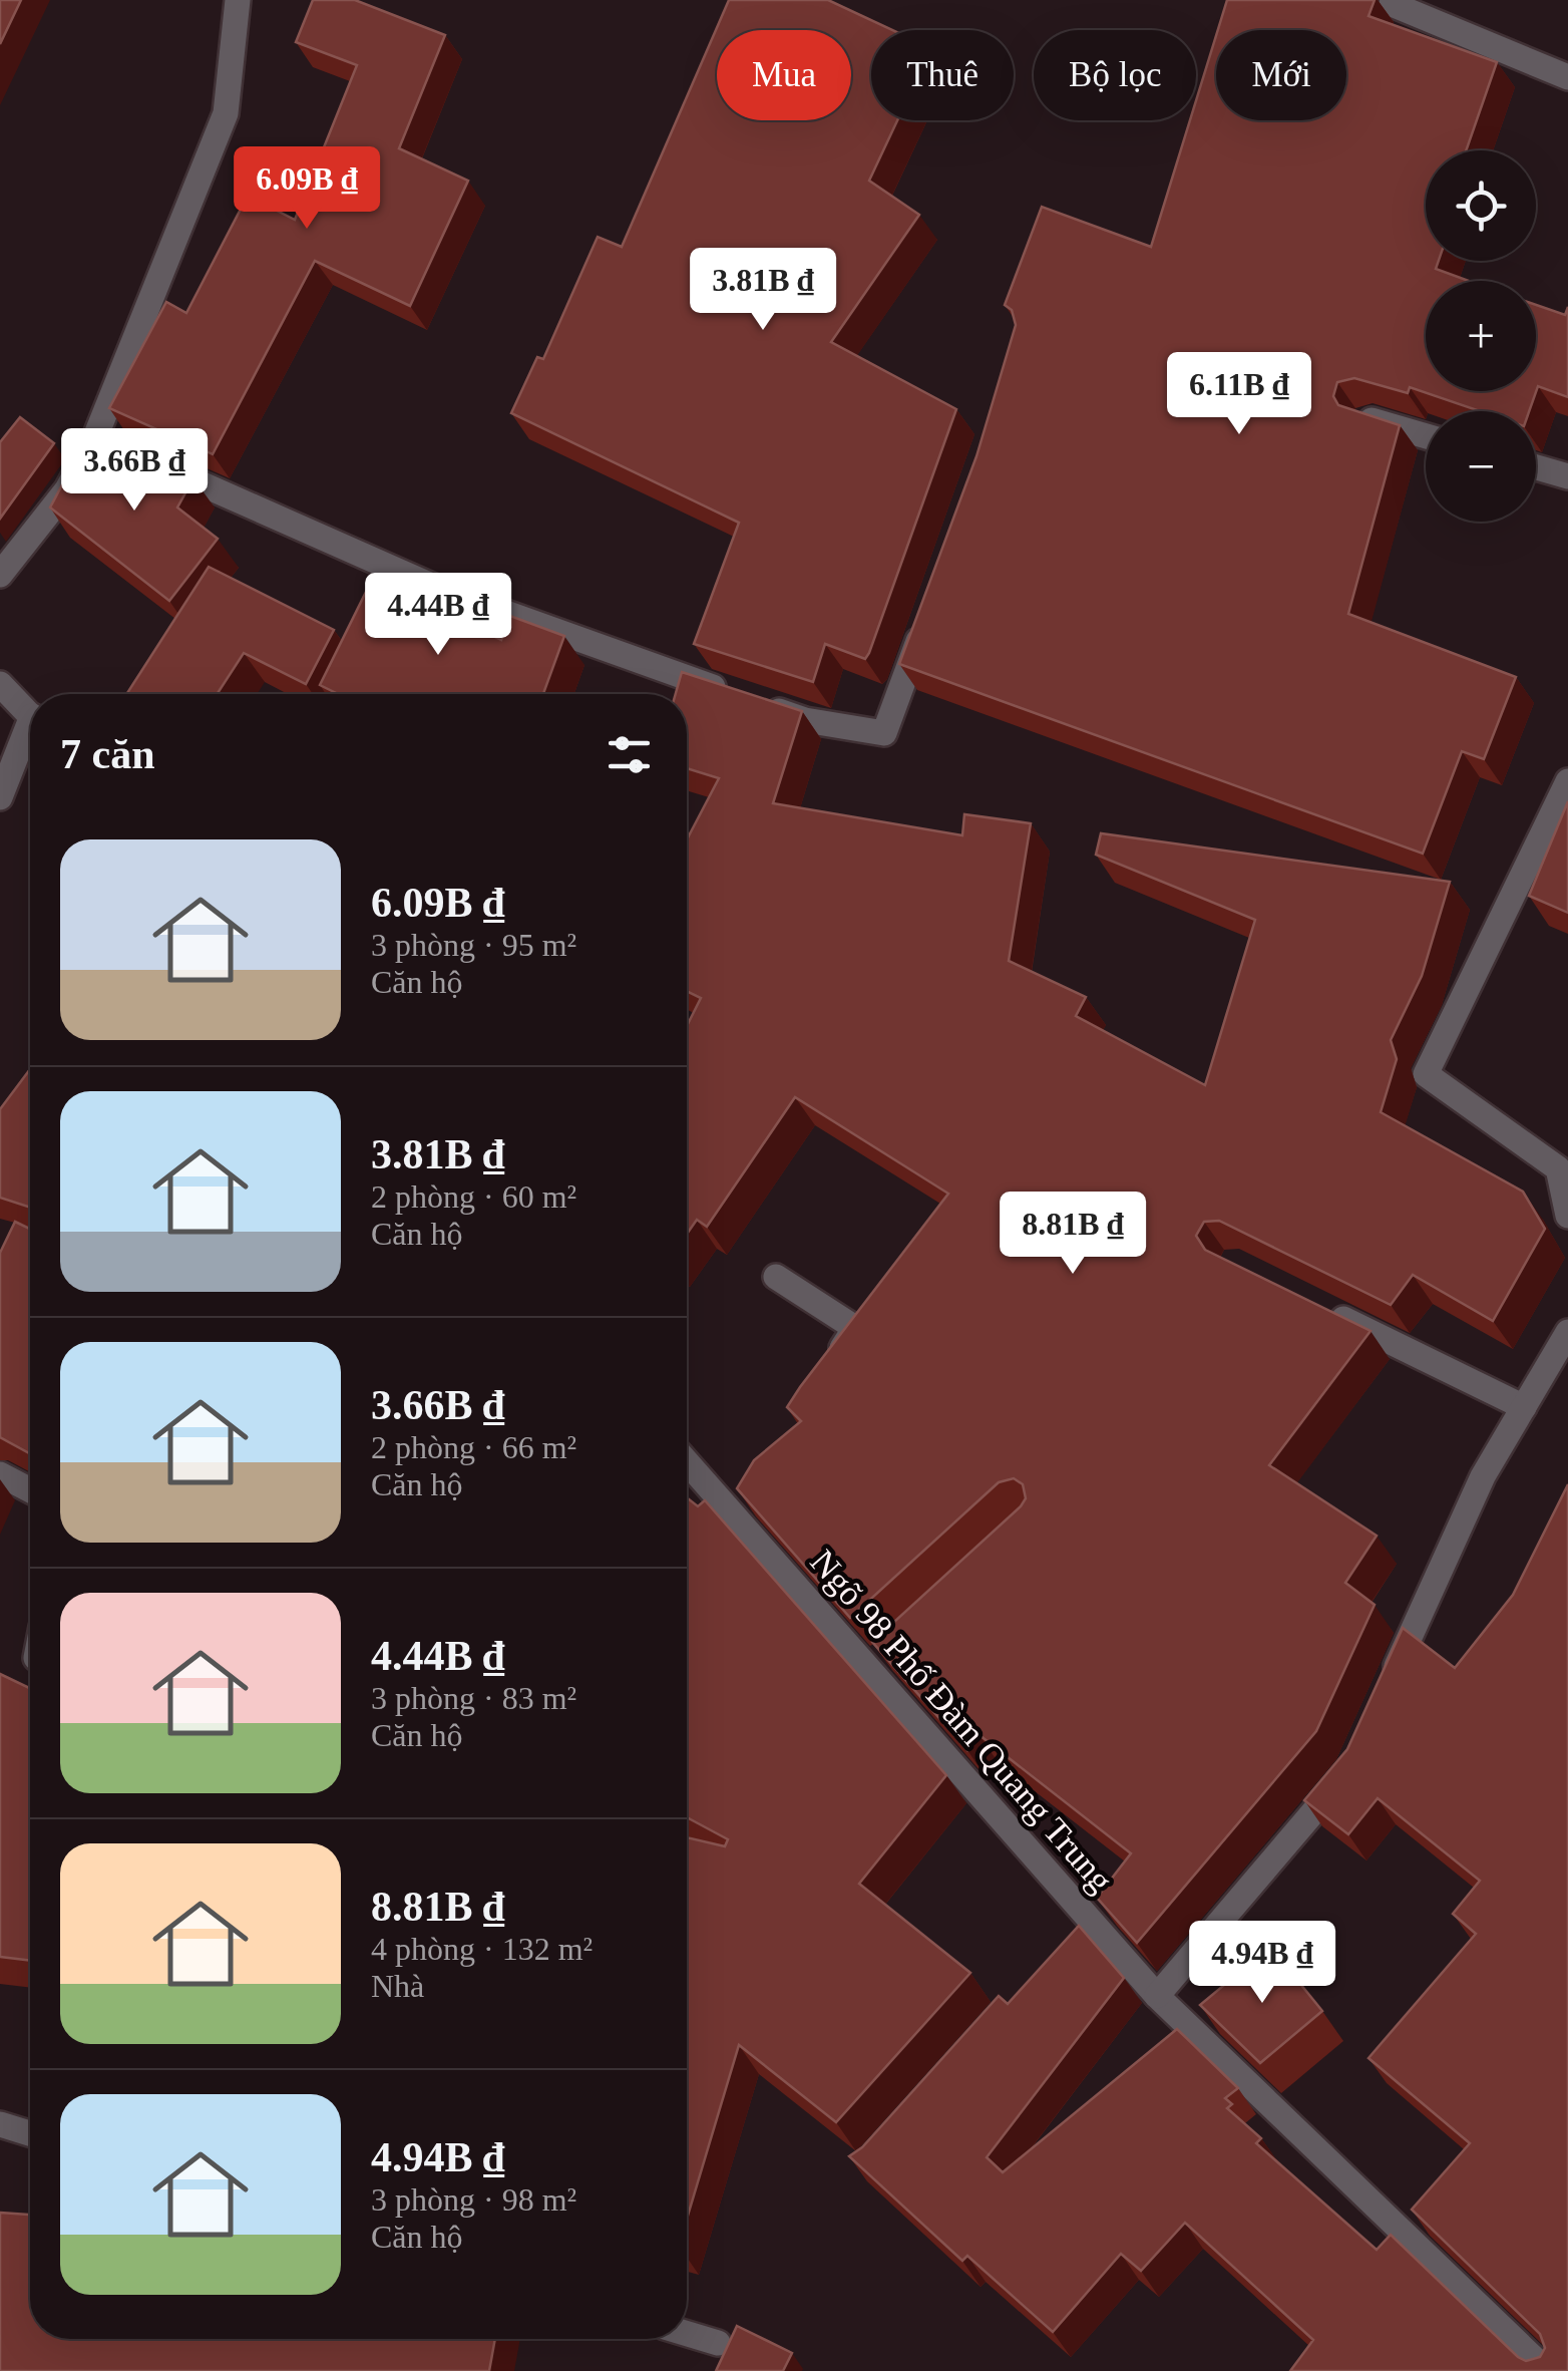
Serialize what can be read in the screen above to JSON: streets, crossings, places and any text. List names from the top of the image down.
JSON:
{
  "streets": {
    "street": ["Ngõ 98 Phố Đàm Quang Trung"]
  },
  "page": {
    "chip": [
      "Mua",
      "Thuê",
      "Bộ lọc",
      "Mới"
    ],
    "price": [
      "6.09B ₫",
      "3.81B ₫",
      "6.11B ₫",
      "3.66B ₫",
      "4.44B ₫",
      "8.81B ₫",
      "4.94B ₫"
    ],
    "map_buttons": ["+", "−"],
    "heading": "7 căn",
    "list": [
      {
        "name": "6.09B ₫",
        "note": "3 phòng · 95 m² · Căn hộ"
      },
      {
        "name": "3.81B ₫",
        "note": "2 phòng · 60 m² · Căn hộ"
      },
      {
        "name": "3.66B ₫",
        "note": "2 phòng · 66 m² · Căn hộ"
      },
      {
        "name": "4.44B ₫",
        "note": "3 phòng · 83 m² · Căn hộ"
      },
      {
        "name": "8.81B ₫",
        "note": "4 phòng · 132 m² · Nhà"
      },
      {
        "name": "4.94B ₫",
        "note": "3 phòng · 98 m² · Căn hộ"
      }
    ]
  }
}
